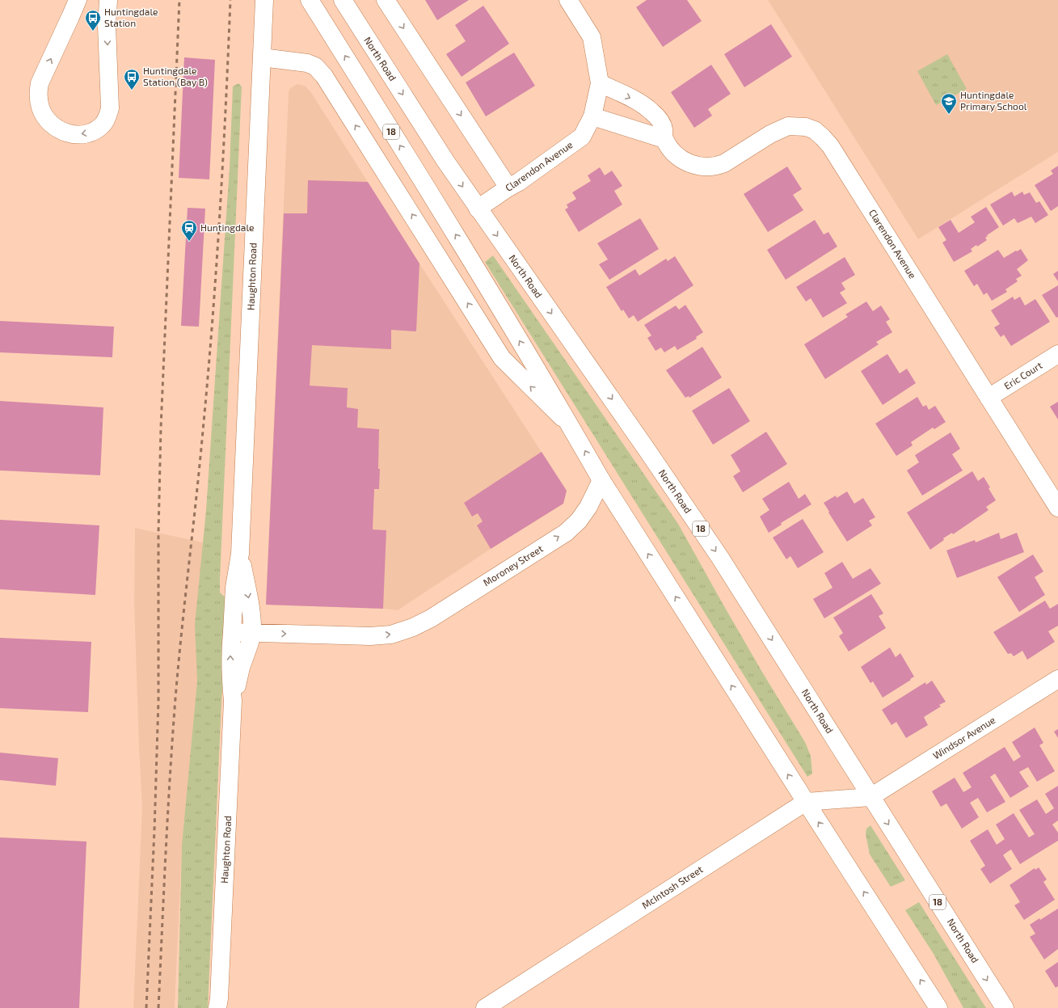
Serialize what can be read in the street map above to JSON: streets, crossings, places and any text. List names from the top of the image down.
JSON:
{
  "streets": {
    "main road": [
      "North Road",
      "18",
      "Clarendon Avenue",
      "Haughton Road",
      "Eric Court",
      "Moroney Street",
      "Windsor Avenue",
      "McIntosh Street"
    ]
  },
  "crossings": [
    ["North Road", "Clarendon Avenue"],
    ["North Road", "Windsor Avenue"],
    ["North Road", "McIntosh Street"],
    ["18", "Moroney Street"],
    ["18", "McIntosh Street"],
    ["Clarendon Avenue", "Eric Court"],
    ["Haughton Road", "Moroney Street"],
    ["Windsor Avenue", "McIntosh Street"]
  ],
  "one_way": ["Moroney Street"],
  "places": {
    "bus stop": ["Huntingdale Station", "Huntingdale Station (Bay B)"],
    "school or university": ["Huntingdale Primary School"],
    "station": ["Huntingdale"]
  }
}
